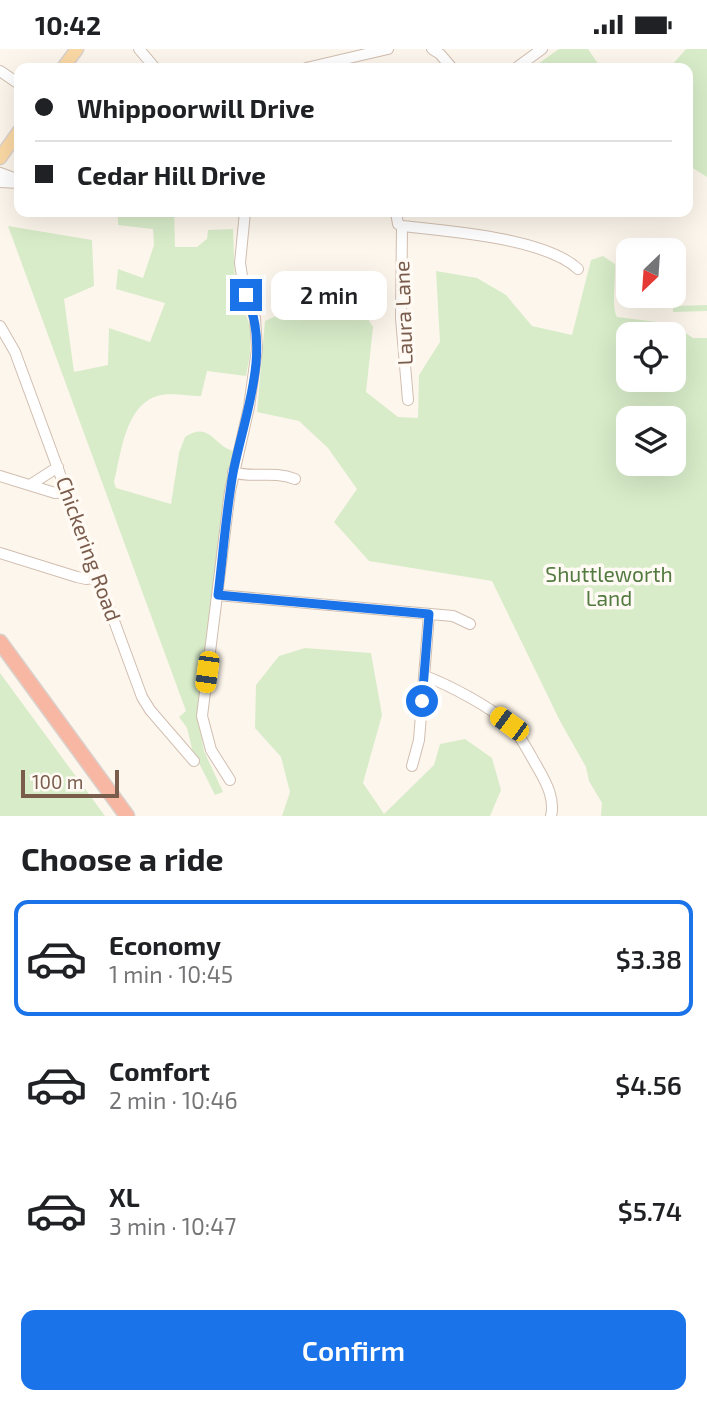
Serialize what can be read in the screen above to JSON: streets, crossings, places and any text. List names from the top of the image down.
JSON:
{
  "streets": {
    "street": ["Laura Lane", "Chickering Road"]
  },
  "parks": ["Shuttleworth Land"],
  "scale_bar": "100 m",
  "north": "bottom left",
  "page": {
    "status": "10:42",
    "banner": ["Whippoorwill Drive", "Cedar Hill Drive"],
    "bubble": "2 min",
    "scale": "100 m",
    "heading": "Choose a ride",
    "list": [
      {
        "name": "Economy",
        "note": "1 min · 10:45",
        "value": "$3.38"
      },
      {
        "name": "Comfort",
        "note": "2 min · 10:46",
        "value": "$4.56"
      },
      {
        "name": "XL",
        "note": "3 min · 10:47",
        "value": "$5.74"
      }
    ],
    "buttons": "Confirm"
  }
}
